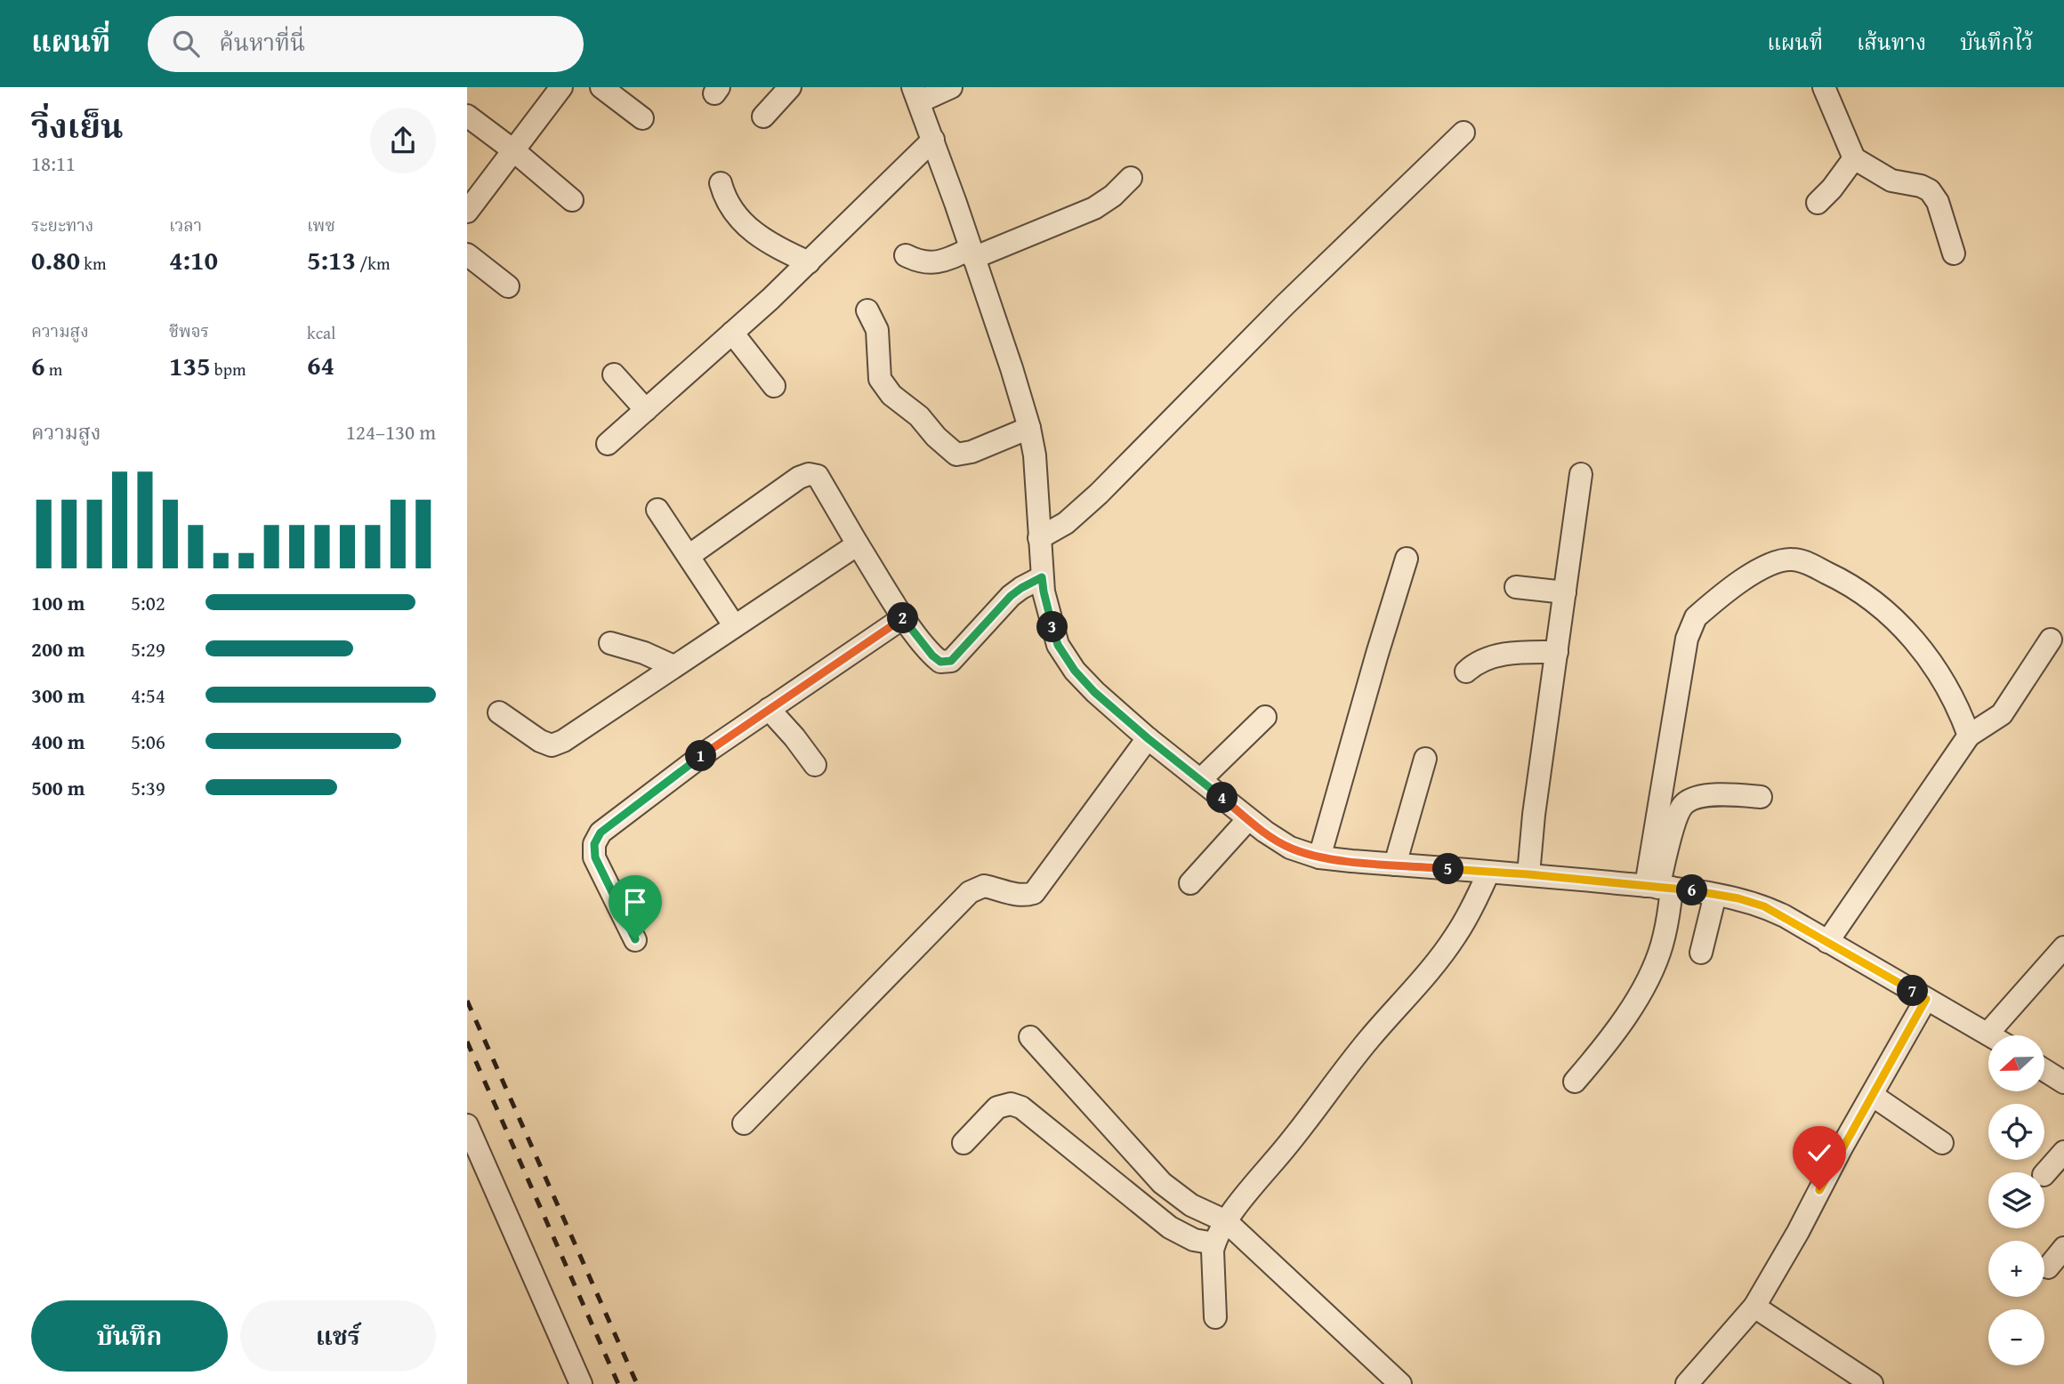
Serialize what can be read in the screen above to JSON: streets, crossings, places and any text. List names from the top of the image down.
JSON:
{
  "north": "left",
  "page": {
    "header": "แผนที่",
    "search": "ค้นหาที่นี่",
    "nav": ["แผนที่", "เส้นทาง", "บันทึกไว้"],
    "heading": ["วิ่งเย็น", "18:11"],
    "stats": [
      ["ระยะทาง", "0.80 km"],
      ["เวลา", "4:10"],
      ["เพซ", "5:13 /km"],
      ["ความสูง", "6 m"],
      ["ชีพจร", "135 bpm"],
      ["kcal", "64"]
    ],
    "chart": ["ความสูง", "124–130 m"],
    "list": [
      {
        "name": "100 m",
        "note": "5:02"
      },
      {
        "name": "200 m",
        "note": "5:29"
      },
      {
        "name": "300 m",
        "note": "4:54"
      },
      {
        "name": "400 m",
        "note": "5:06"
      },
      {
        "name": "500 m",
        "note": "5:39"
      }
    ],
    "pins": [
      "2",
      "3",
      "1",
      "4",
      "5",
      "6",
      "7"
    ],
    "map_buttons": ["+", "−"],
    "buttons": ["บันทึก", "แชร์"]
  }
}
